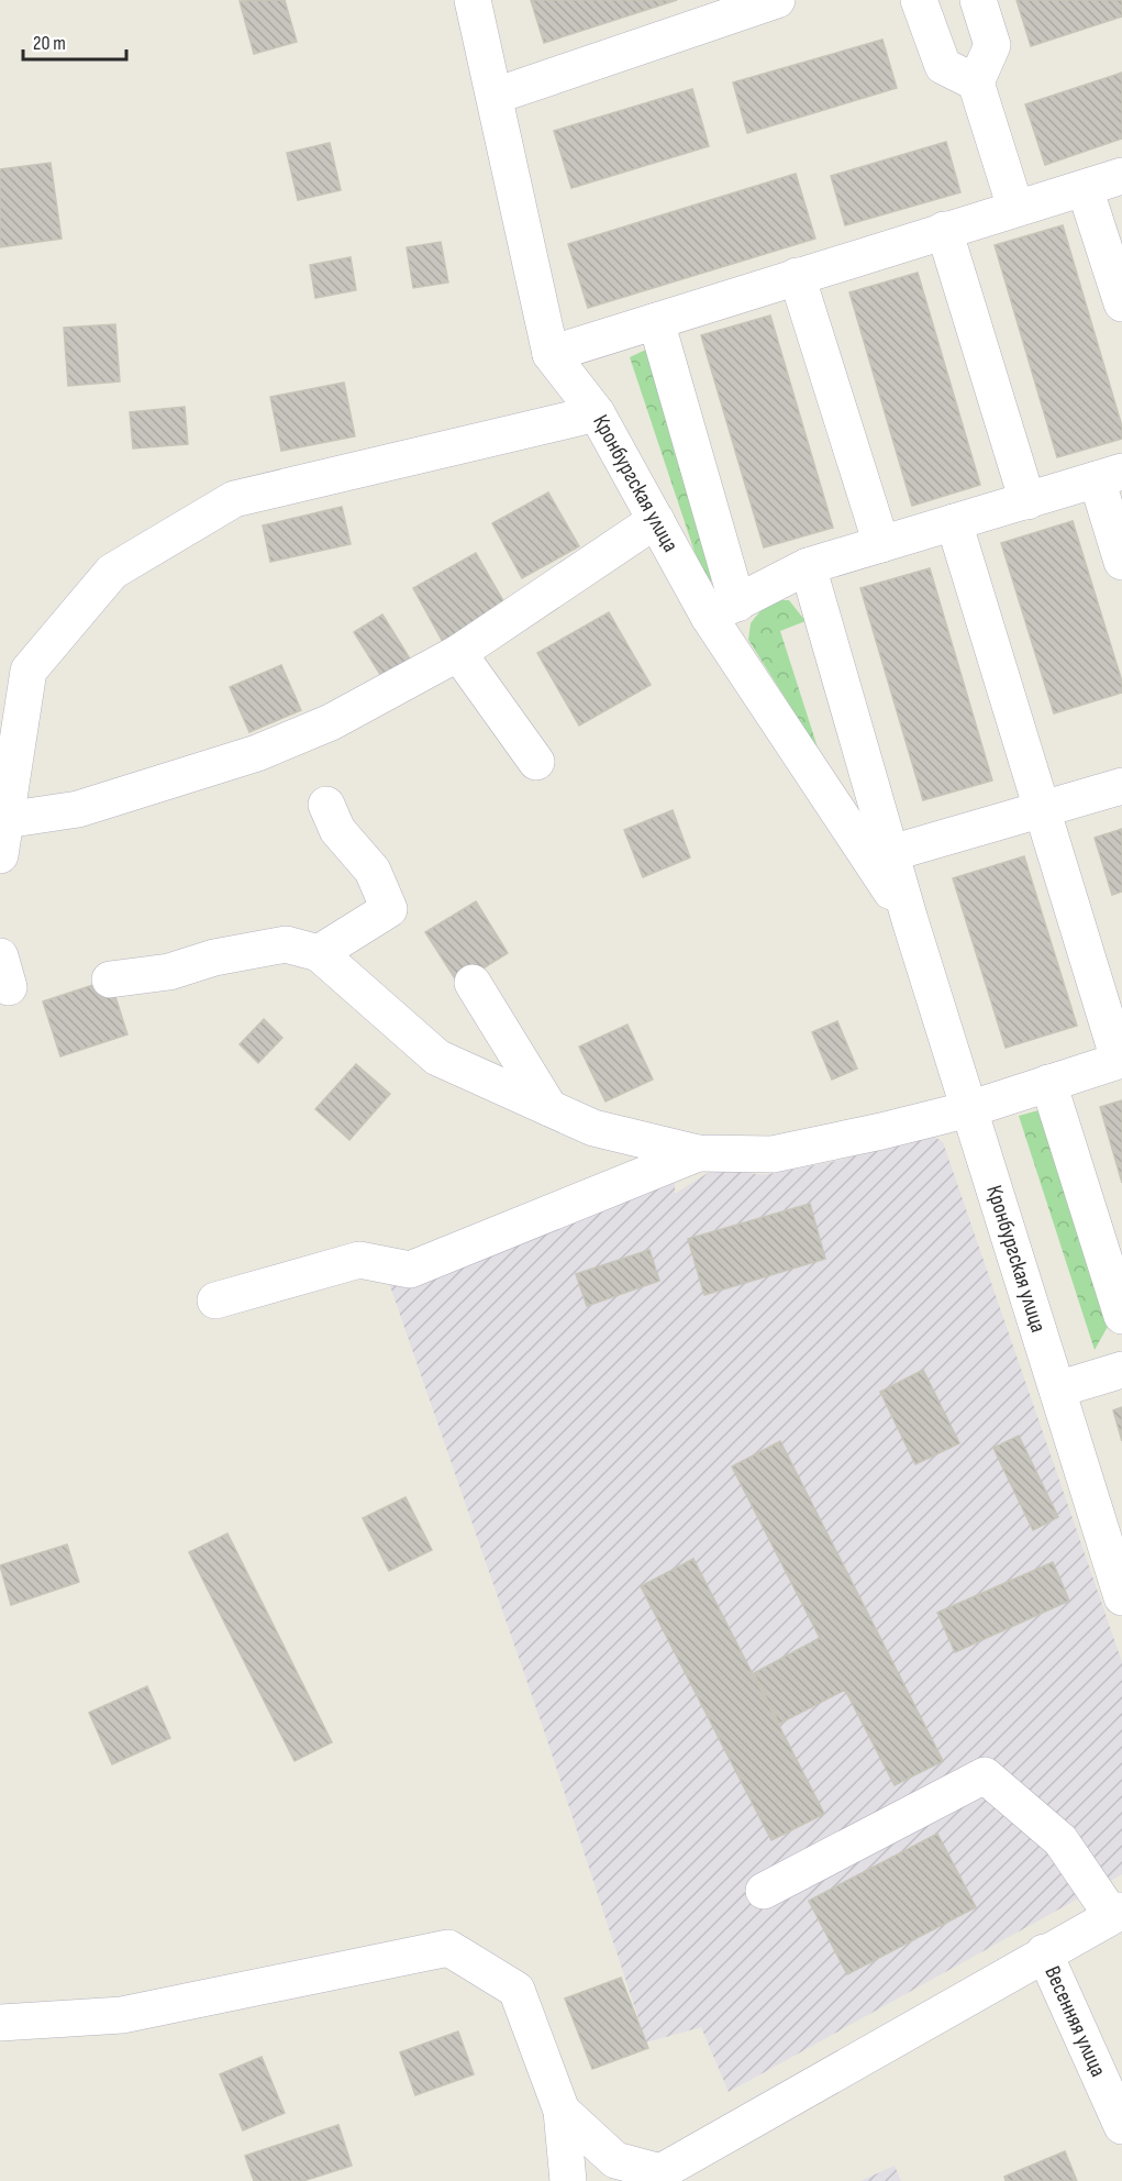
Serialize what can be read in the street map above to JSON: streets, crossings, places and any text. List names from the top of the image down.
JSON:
{
  "streets": {
    "street": ["Кронбургская улица", "Весенняя улица"]
  },
  "scale_bar": "20 m"
}
